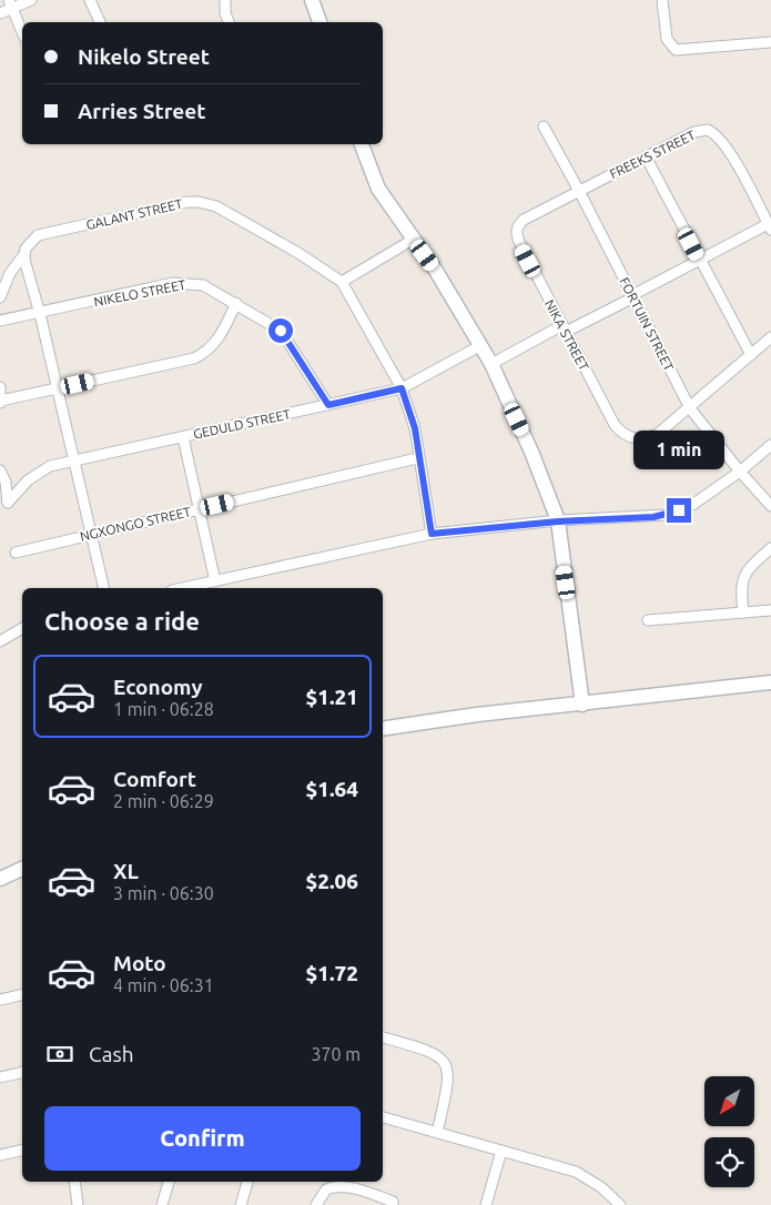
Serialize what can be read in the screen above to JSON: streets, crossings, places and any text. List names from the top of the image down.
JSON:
{
  "streets": {
    "street": [
      "FREEKS STREET",
      "GALANT STREET",
      "NIKELO STREET",
      "FORTUIN STREET",
      "NIKA STREET",
      "GEDULD STREET",
      "NGXONGO STREET"
    ]
  },
  "crossings": [
    ["FREEKS STREET", "FORTUIN STREET"],
    ["FREEKS STREET", "NIKA STREET"],
    ["GALANT STREET", "GEDULD STREET"],
    ["GALANT STREET", "NGXONGO STREET"],
    ["NIKELO STREET", "GEDULD STREET"],
    ["FORTUIN STREET", "NIKA STREET"]
  ],
  "north": "bottom left",
  "page": {
    "banner": ["Nikelo Street", "Arries Street"],
    "bubble": "1 min",
    "heading": "Choose a ride",
    "list": [
      {
        "name": "Economy",
        "note": "1 min · 06:28",
        "value": "$1.21"
      },
      {
        "name": "Comfort",
        "note": "2 min · 06:29",
        "value": "$1.64"
      },
      {
        "name": "XL",
        "note": "3 min · 06:30",
        "value": "$2.06"
      },
      {
        "name": "Moto",
        "note": "4 min · 06:31",
        "value": "$1.72"
      }
    ],
    "pay": ["Cash", "370 m"],
    "buttons": "Confirm"
  }
}
